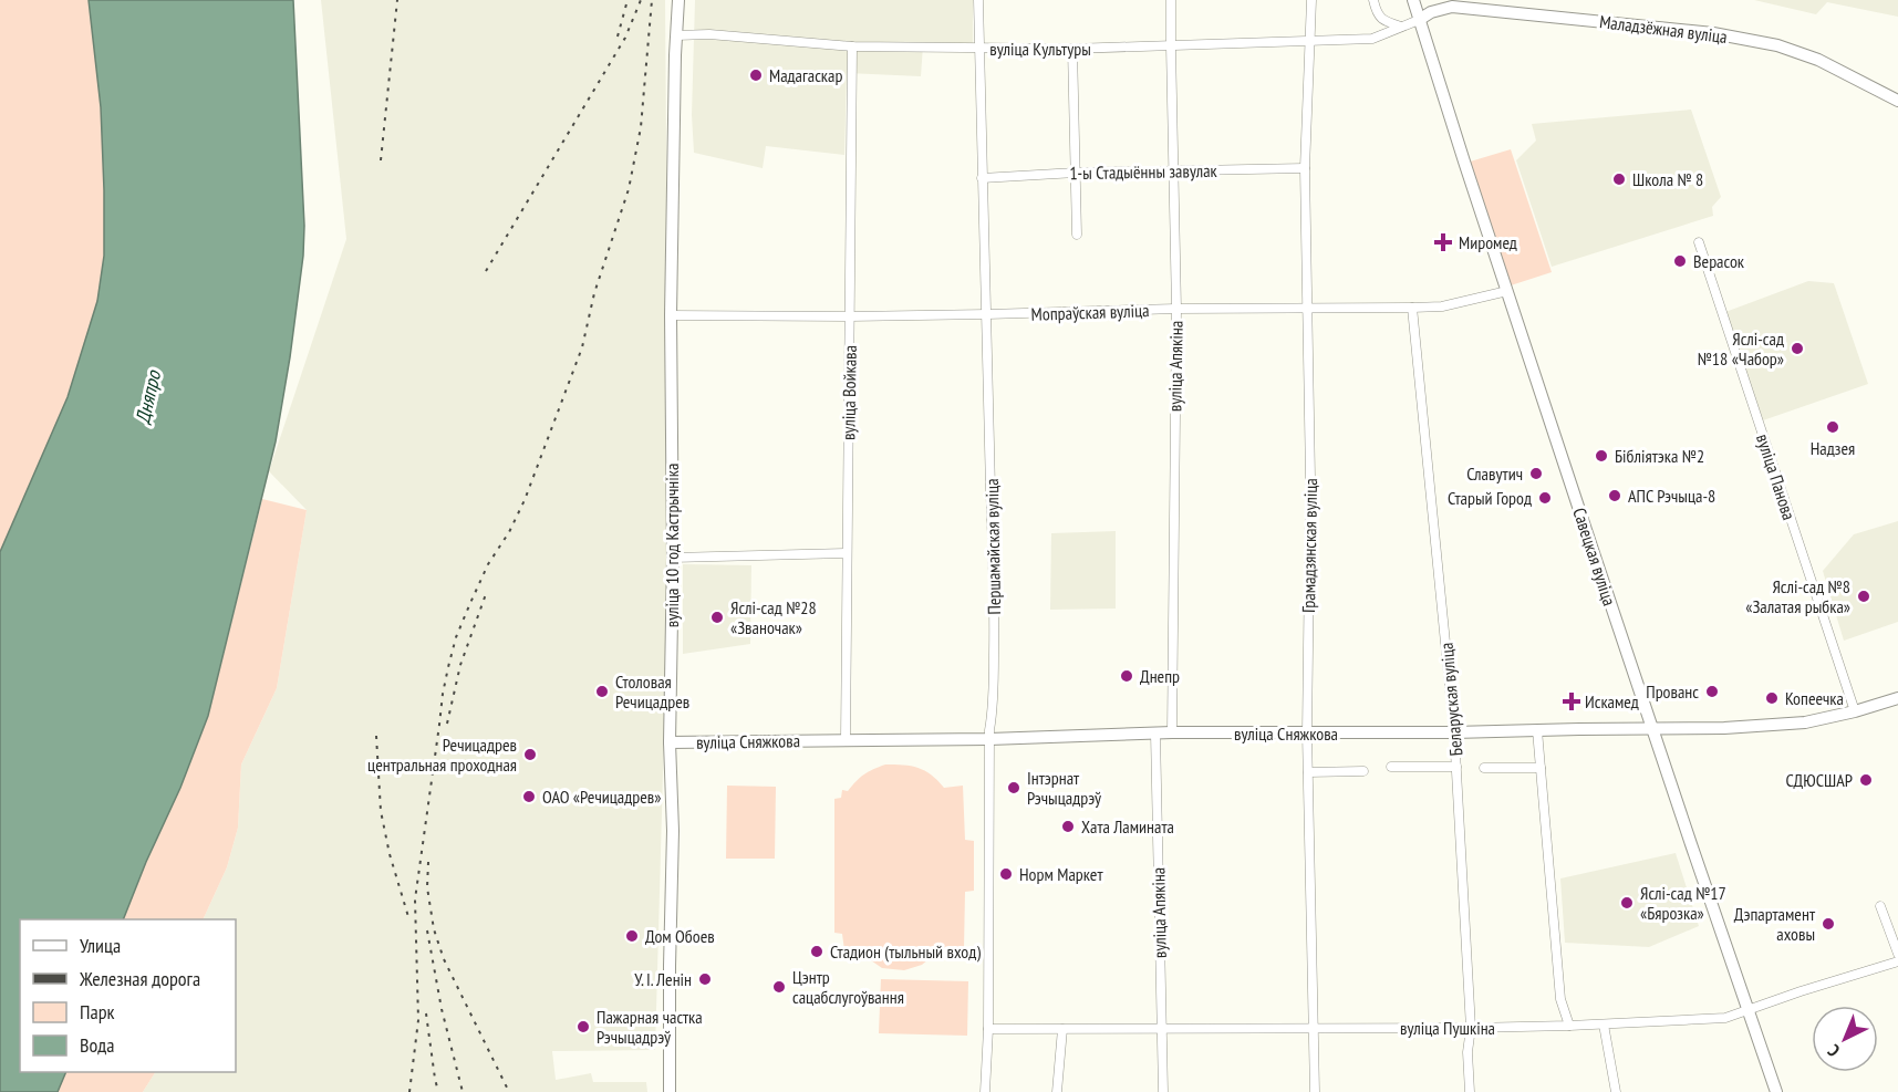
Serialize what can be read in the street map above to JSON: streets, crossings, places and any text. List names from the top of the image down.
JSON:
{
  "streets": {
    "street": [
      "Маладзёжная вуліца",
      "вуліца Культуры",
      "1-ы Стадыённы завулак",
      "Мопраўская вуліца",
      "вуліца Апякіна",
      "вуліца Войкава",
      "вуліца Панова",
      "вуліца 10 год Кастрычніка",
      "Грамадзянская вуліца",
      "Першамайская вуліца",
      "Савецкая вуліца",
      "Беларуская вуліца",
      "вуліца Сняжкова",
      "вуліца Пушкіна"
    ]
  },
  "crossings": [
    ["Маладзёжная вуліца", "вуліца Культуры"],
    ["Маладзёжная вуліца", "Савецкая вуліца"],
    ["вуліца Культуры", "вуліца Апякіна"],
    ["вуліца Культуры", "вуліца Войкава"],
    ["вуліца Культуры", "вуліца 10 год Кастрычніка"],
    ["вуліца Культуры", "Грамадзянская вуліца"],
    ["вуліца Культуры", "Першамайская вуліца"],
    ["вуліца Культуры", "Савецкая вуліца"],
    ["1-ы Стадыённы завулак", "вуліца Апякіна"],
    ["1-ы Стадыённы завулак", "Грамадзянская вуліца"],
    ["1-ы Стадыённы завулак", "Першамайская вуліца"],
    ["Мопраўская вуліца", "вуліца Апякіна"],
    ["Мопраўская вуліца", "вуліца Войкава"],
    ["Мопраўская вуліца", "вуліца 10 год Кастрычніка"],
    ["Мопраўская вуліца", "Грамадзянская вуліца"],
    ["Мопраўская вуліца", "Першамайская вуліца"],
    ["Мопраўская вуліца", "Савецкая вуліца"],
    ["Мопраўская вуліца", "Беларуская вуліца"],
    ["вуліца Апякіна", "вуліца Сняжкова"],
    ["вуліца Апякіна", "вуліца Пушкіна"],
    ["вуліца Войкава", "вуліца Сняжкова"],
    ["вуліца Панова", "вуліца Сняжкова"],
    ["вуліца 10 год Кастрычніка", "вуліца Сняжкова"],
    ["Грамадзянская вуліца", "вуліца Сняжкова"],
    ["Грамадзянская вуліца", "вуліца Пушкіна"],
    ["Першамайская вуліца", "вуліца Сняжкова"],
    ["Першамайская вуліца", "вуліца Пушкіна"],
    ["Савецкая вуліца", "вуліца Сняжкова"],
    ["Савецкая вуліца", "вуліца Пушкіна"],
    ["Беларуская вуліца", "вуліца Сняжкова"],
    ["Беларуская вуліца", "вуліца Пушкіна"]
  ],
  "water": ["Дняпро"],
  "places": {
    "other": [
      "Мадагаскар",
      "Школа № 8",
      "Верасок",
      "Яслі-сад №18 «Чабор»",
      "Надзея",
      "Бібліятэка №2",
      "Славутич",
      "АПС Рэчыца-8",
      "Старый Город",
      "Яслі-сад №8 «Залатая рыбка»",
      "Яслі-сад №28 «Званочак»",
      "Днепр",
      "Столовая Речицадрев",
      "Прованс",
      "Копеечка",
      "Речицадрев центральная проходная",
      "СДЮСШАР",
      "Інтэрнат Рэчыцадрэў",
      "ОАО «Речицадрев»",
      "Хата Ламината",
      "Норм Маркет",
      "Яслі-сад №17 «Бярозка»",
      "Дэпартамент аховы",
      "Дом Обоев",
      "Стадион (тыльный вход)",
      "У. І. Ленін",
      "Цэнтр сацабслугоўвання",
      "Пажарная частка Рэчыцадрэў"
    ],
    "health": ["Миромед", "Искамед"]
  },
  "legend": [
    "Улица",
    "Железная дорога",
    "Парк",
    "Вода"
  ],
  "north": "bottom left"
}
